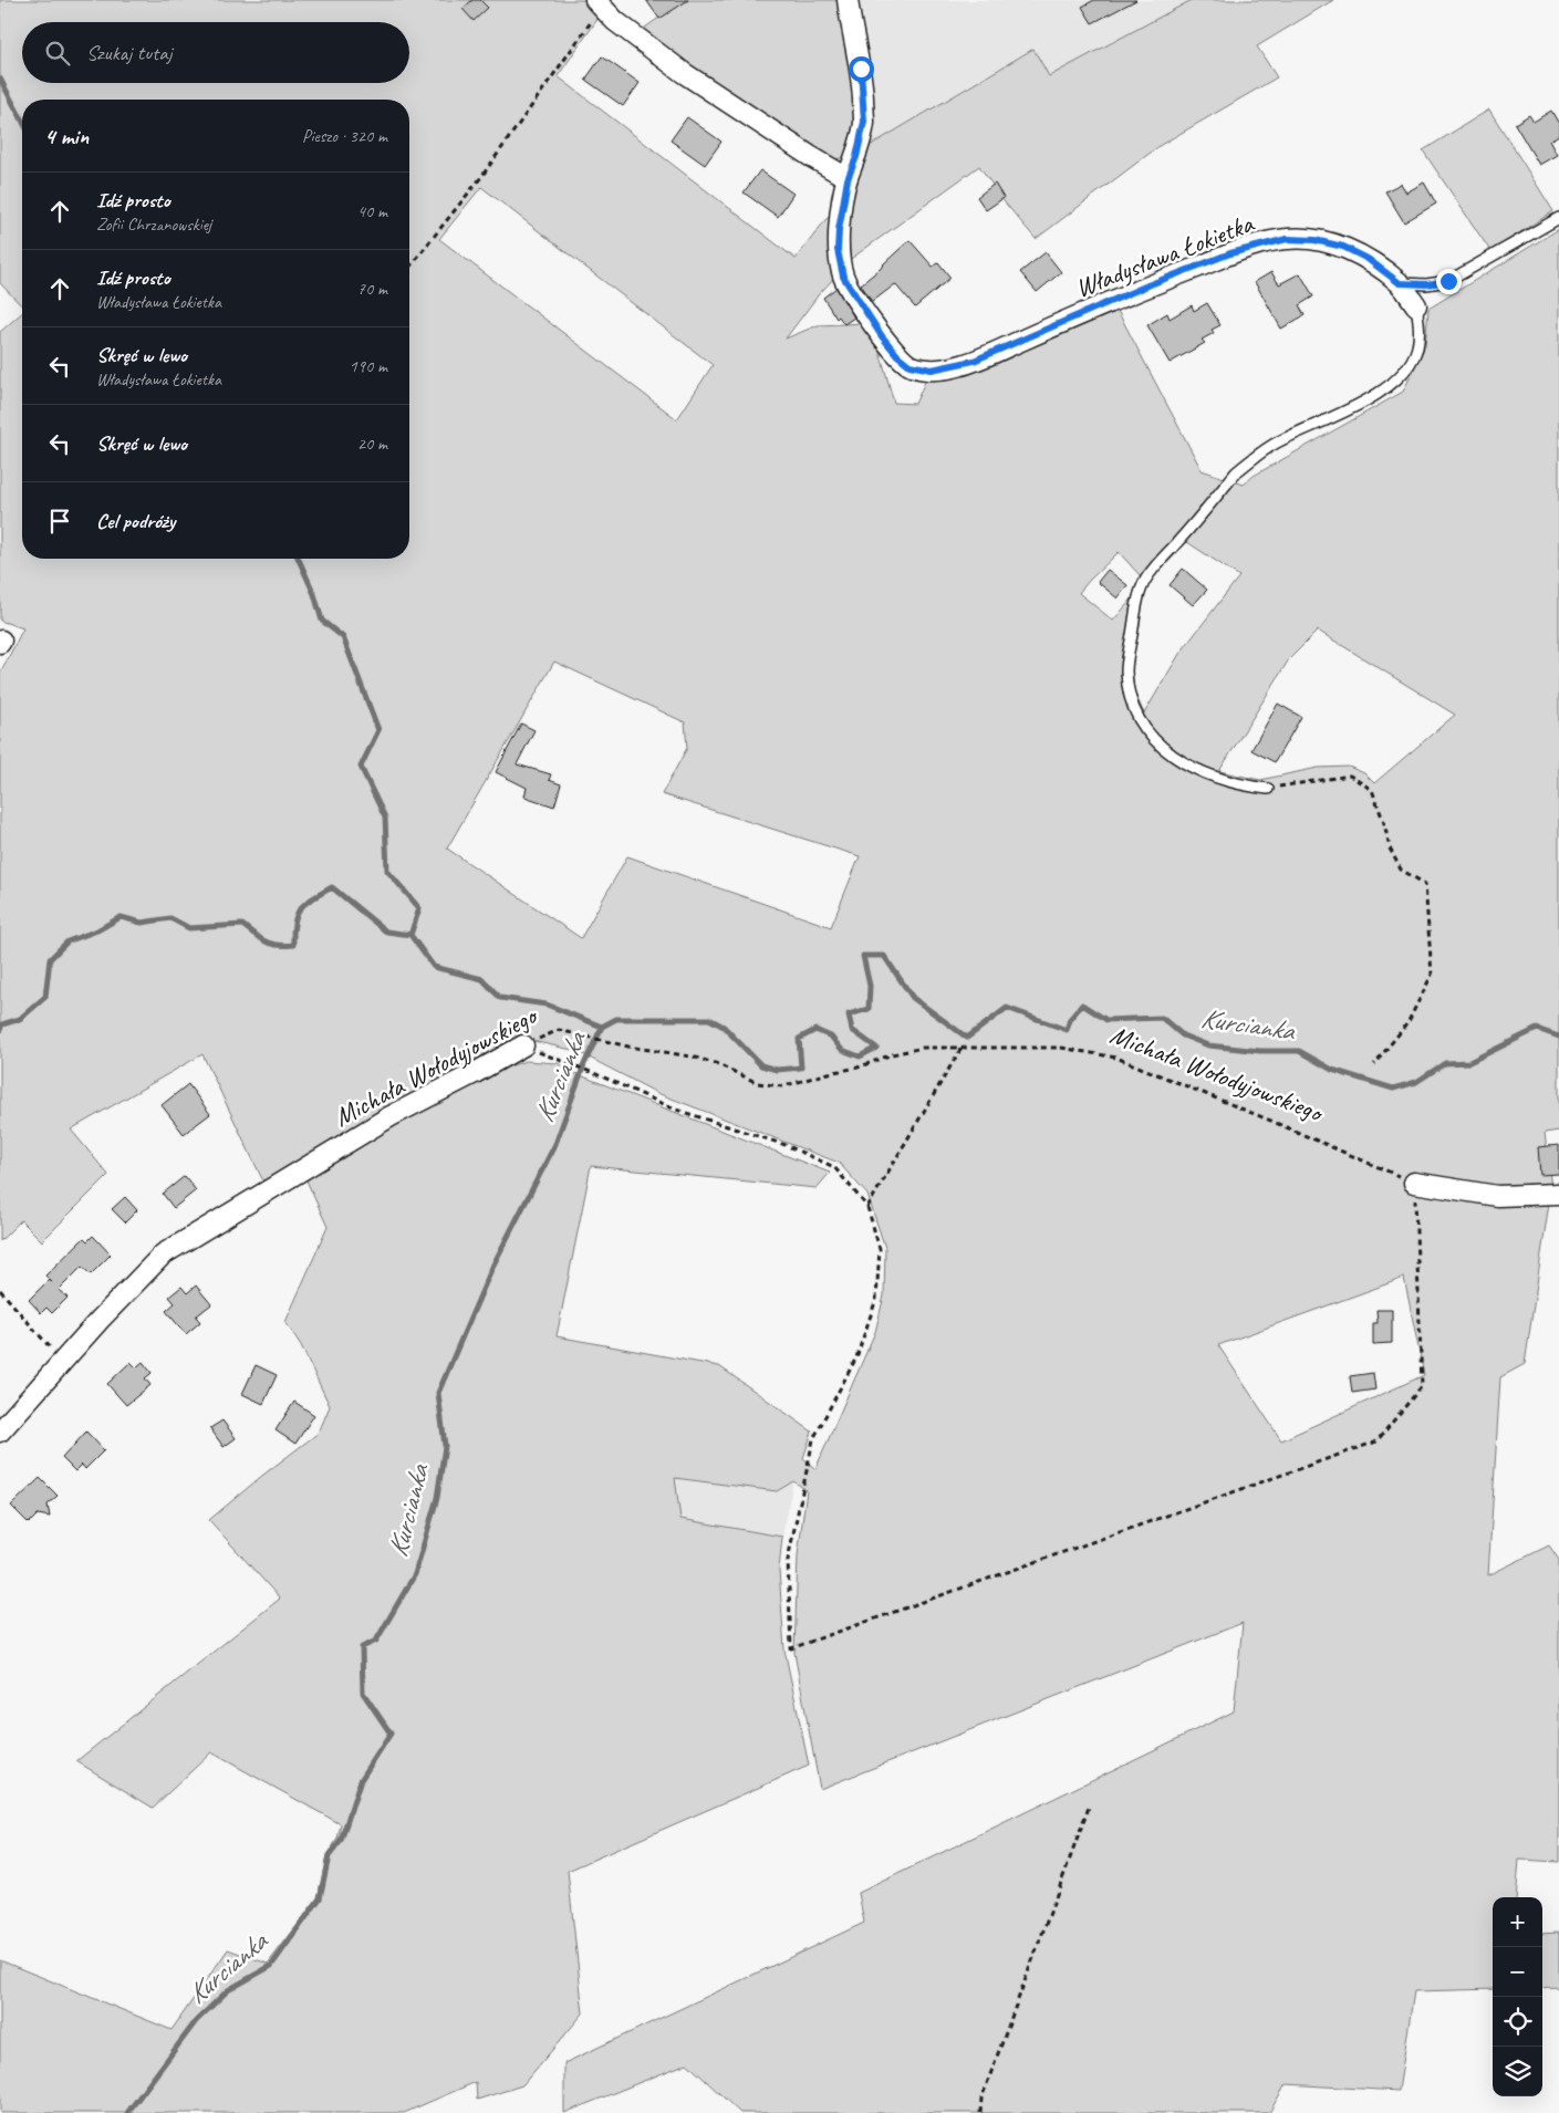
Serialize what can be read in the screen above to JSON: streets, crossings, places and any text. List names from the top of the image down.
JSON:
{
  "streets": {
    "street": ["Władysława Łokietka", "Michała Wołodyjowskiego"]
  },
  "water": ["Kurcianka"],
  "page": {
    "search": "Szukaj tutaj",
    "heading": ["4 min", "Pieszo · 320 m"],
    "list": [
      ["Idź prosto", "Zofii Chrzanowskiej", "40 m"],
      ["Idź prosto", "Władysława Łokietka", "70 m"],
      ["Skręć w lewo", "Władysława Łokietka", "190 m"],
      ["Skręć w lewo", "20 m"],
      "Cel podróży"
    ],
    "map_buttons": ["+", "−"]
  }
}
